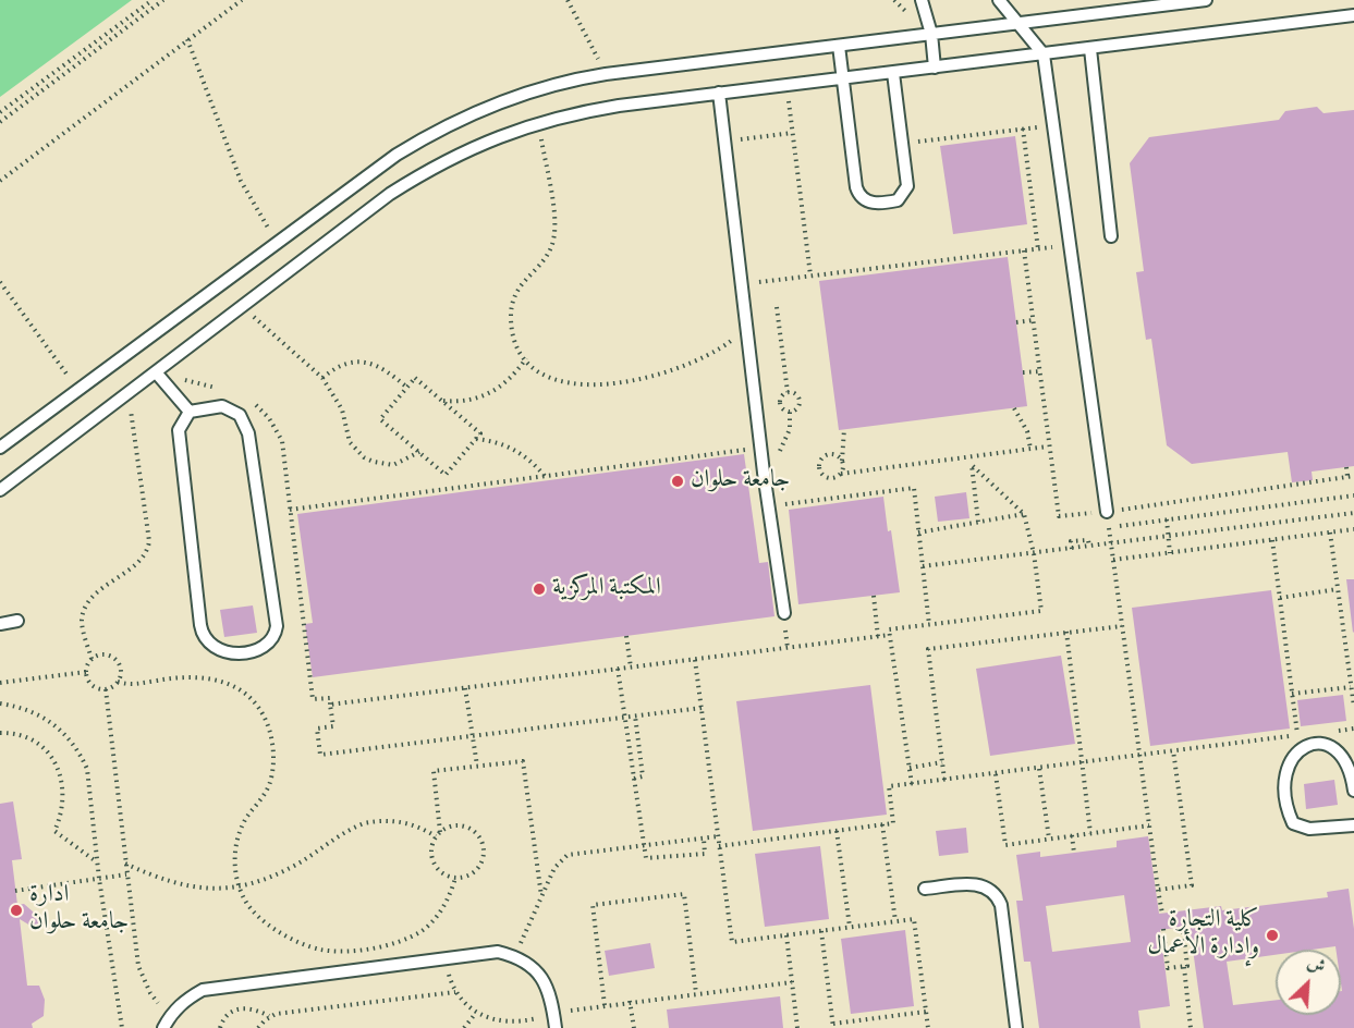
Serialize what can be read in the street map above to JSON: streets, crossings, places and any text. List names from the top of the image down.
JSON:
{
  "places": [
    "جامعة حلوان",
    "المكتبة المركزية",
    "ادارة جامعة حلوان",
    "كلية التجارة وإدارة الأعمال"
  ],
  "north": "top right"
}
